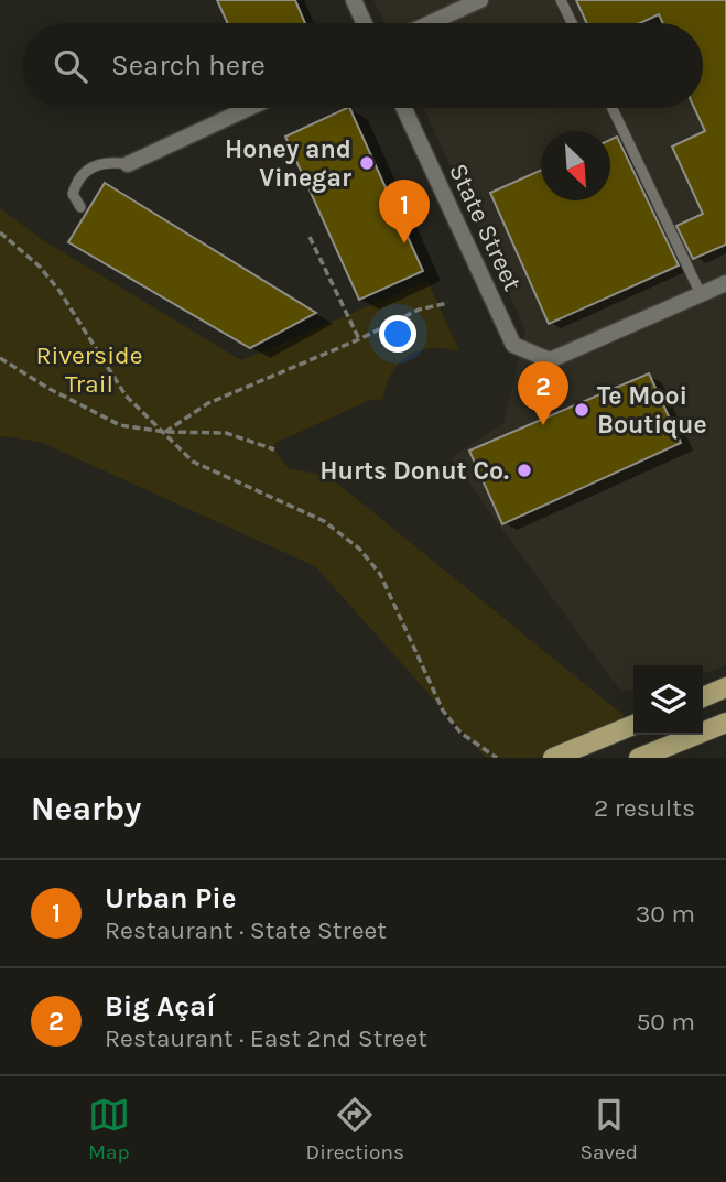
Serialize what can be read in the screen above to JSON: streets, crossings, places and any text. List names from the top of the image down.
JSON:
{
  "streets": {
    "street": ["State Street"]
  },
  "parks": ["Riverside Trail"],
  "places": ["Honey and Vinegar", "Te Mooi Boutique", "Hurts Donut Co."],
  "north": "bottom right",
  "page": {
    "search": "Search here",
    "pins": ["1", "2"],
    "heading": ["Nearby", "2 results"],
    "list": [
      {
        "mark": "1",
        "name": "Urban Pie",
        "note": "Restaurant · State Street",
        "value": "30 m"
      },
      {
        "mark": "2",
        "name": "Big Açaí",
        "note": "Restaurant · East 2nd Street",
        "value": "50 m"
      }
    ],
    "nav": ["Map", "Directions", "Saved"]
  }
}
